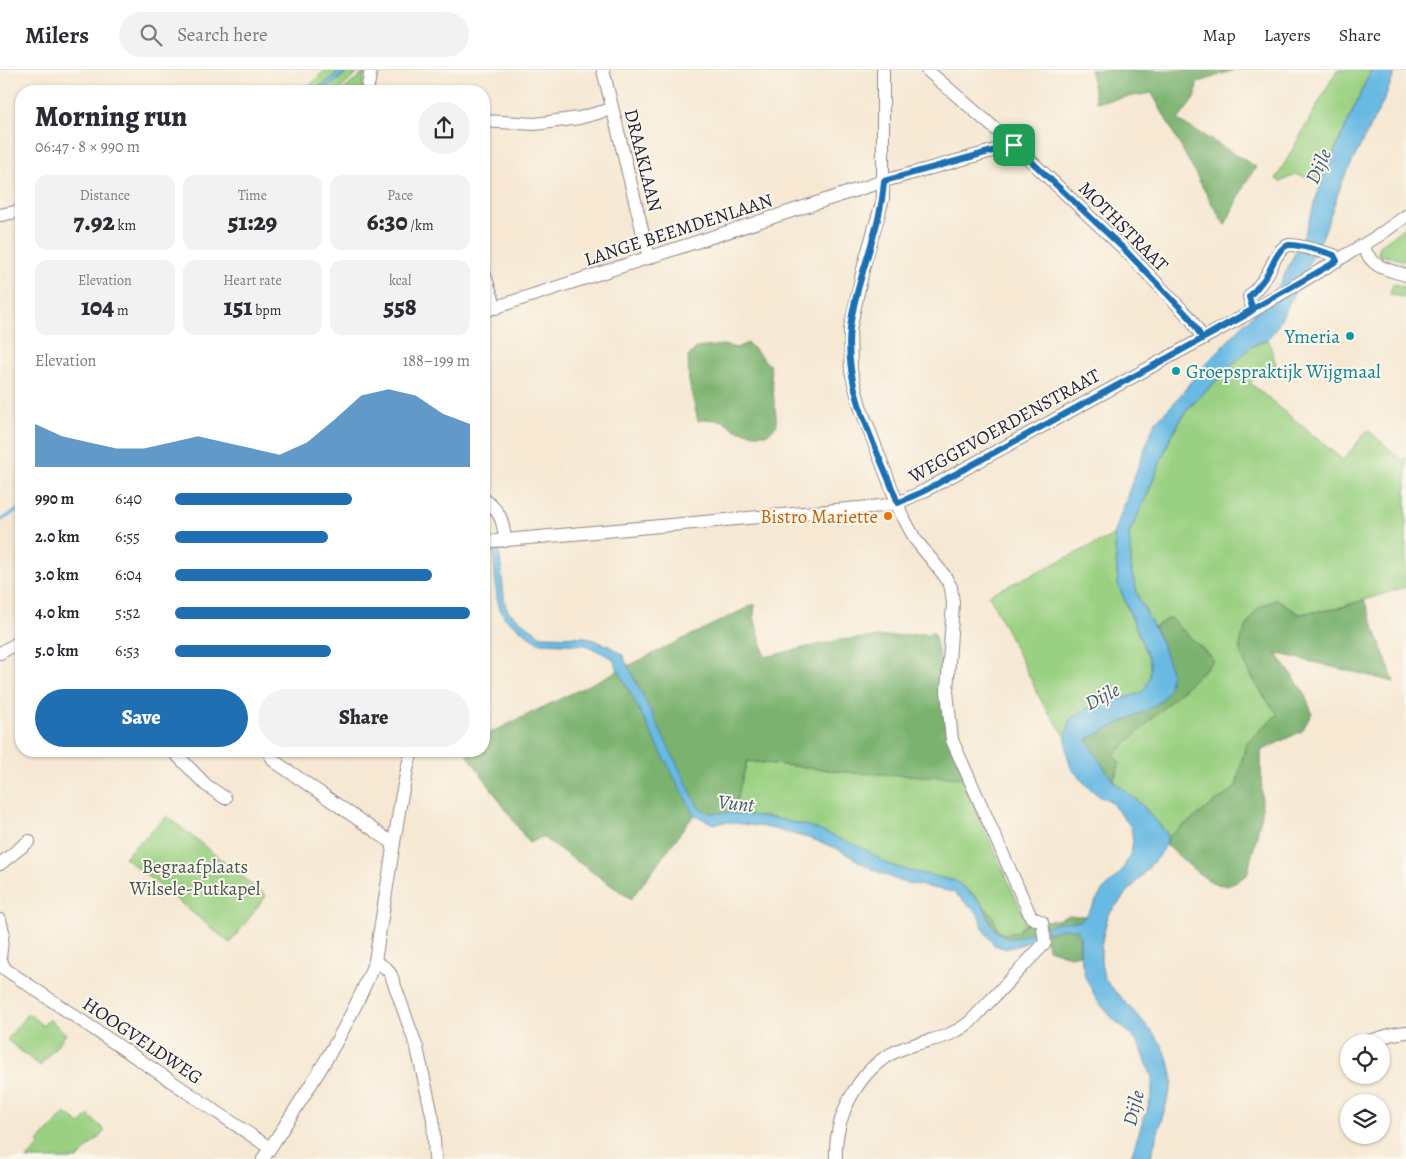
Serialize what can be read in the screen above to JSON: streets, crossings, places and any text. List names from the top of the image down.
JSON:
{
  "streets": {
    "street": [
      "DRAAKLAAN",
      "MOTHSTRAAT",
      "LANGE BEEMDENLAAN",
      "WEGGEVOERDENSTRAAT",
      "HOOGVELDWEG"
    ]
  },
  "crossings": [
    ["DRAAKLAAN", "LANGE BEEMDENLAAN"],
    ["MOTHSTRAAT", "WEGGEVOERDENSTRAAT"]
  ],
  "water": ["Dijle", "Vunt"],
  "parks": ["Begraafplaats Wilsele-Putkapel"],
  "places": ["Ymeria", "Groepspraktijk Wijgmaal", "Bistro Mariette"],
  "page": {
    "header": "Milers",
    "search": "Search here",
    "nav": ["Map", "Layers", "Share"],
    "heading": ["Morning run", "06:47 · 8 × 990 m"],
    "stats": [
      ["Distance", "7.92 km"],
      ["Time", "51:29"],
      ["Pace", "6:30 /km"],
      ["Elevation", "104 m"],
      ["Heart rate", "151 bpm"],
      ["kcal", "558"]
    ],
    "chart": ["Elevation", "188–199 m"],
    "list": [
      {
        "name": "990 m",
        "note": "6:40"
      },
      {
        "name": "2.0 km",
        "note": "6:55"
      },
      {
        "name": "3.0 km",
        "note": "6:04"
      },
      {
        "name": "4.0 km",
        "note": "5:52"
      },
      {
        "name": "5.0 km",
        "note": "6:53"
      }
    ],
    "buttons": ["Save", "Share"]
  }
}
